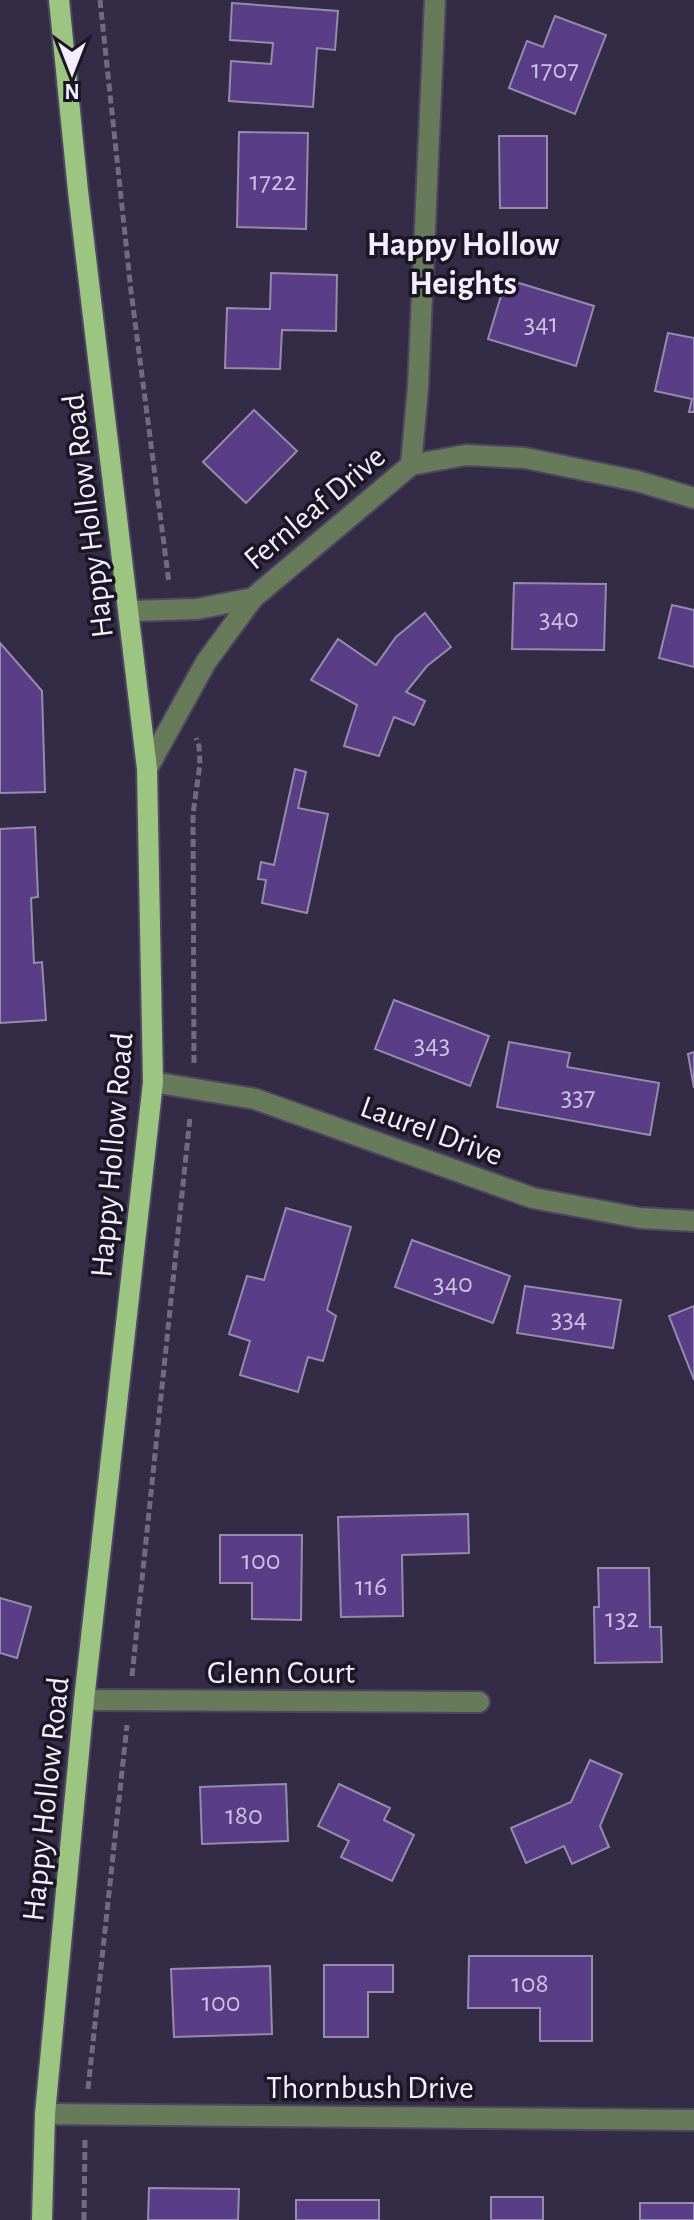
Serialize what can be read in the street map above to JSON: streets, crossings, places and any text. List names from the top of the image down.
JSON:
{
  "streets": {
    "main road": ["Happy Hollow Road"],
    "street": [
      "Fernleaf Drive",
      "Laurel Drive",
      "Glenn Court",
      "Thornbush Drive"
    ]
  },
  "crossings": [
    ["Fernleaf Drive", "Happy Hollow Road"],
    ["Happy Hollow Road", "Laurel Drive"],
    ["Happy Hollow Road", "Glenn Court"],
    ["Happy Hollow Road", "Thornbush Drive"]
  ],
  "districts": ["Happy Hollow Heights"],
  "house_numbers": [
    "1707",
    "1722",
    "341",
    "340",
    "343",
    "337",
    "340",
    "334",
    "100",
    "116",
    "132",
    "180",
    "108",
    "100"
  ],
  "north": "bottom"
}
